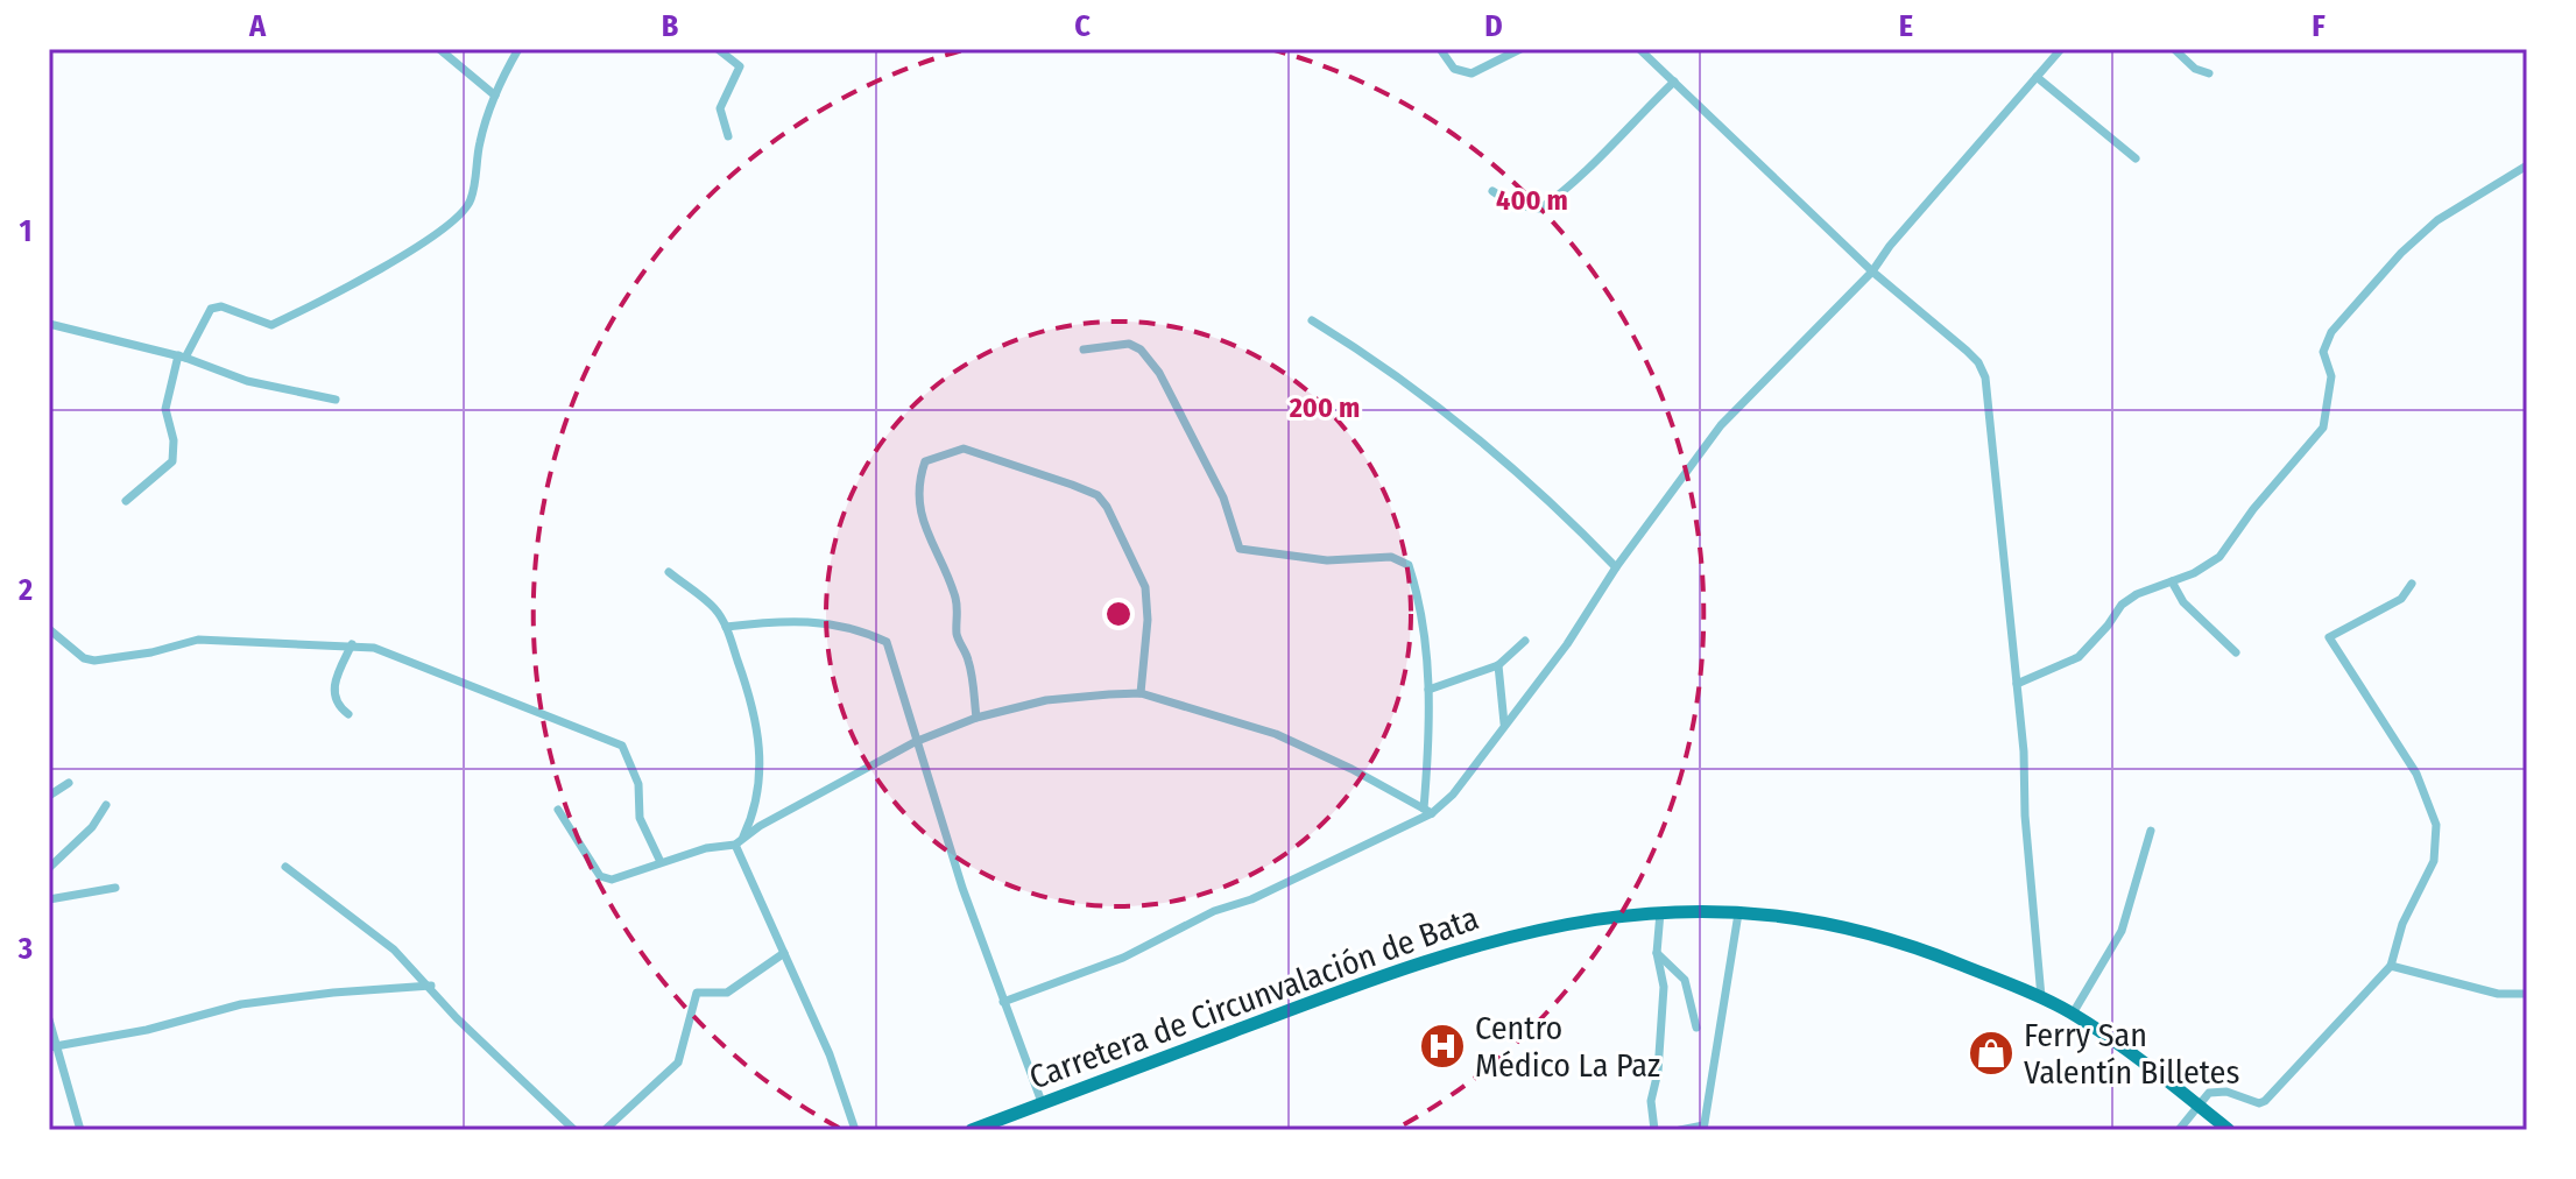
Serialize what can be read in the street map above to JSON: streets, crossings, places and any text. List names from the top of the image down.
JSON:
{
  "streets": {
    "main road": ["Carretera de Circunvalación de Bata"]
  },
  "places": {
    "hospital": ["Centro Médico La Paz"],
    "shop": ["Ferry San Valentín Billetes"]
  },
  "grid": {
    "columns": [
      "A",
      "B",
      "C",
      "D",
      "E",
      "F"
    ],
    "rows": ["1", "2", "3"]
  },
  "rings": ["400 m", "200 m"]
}
